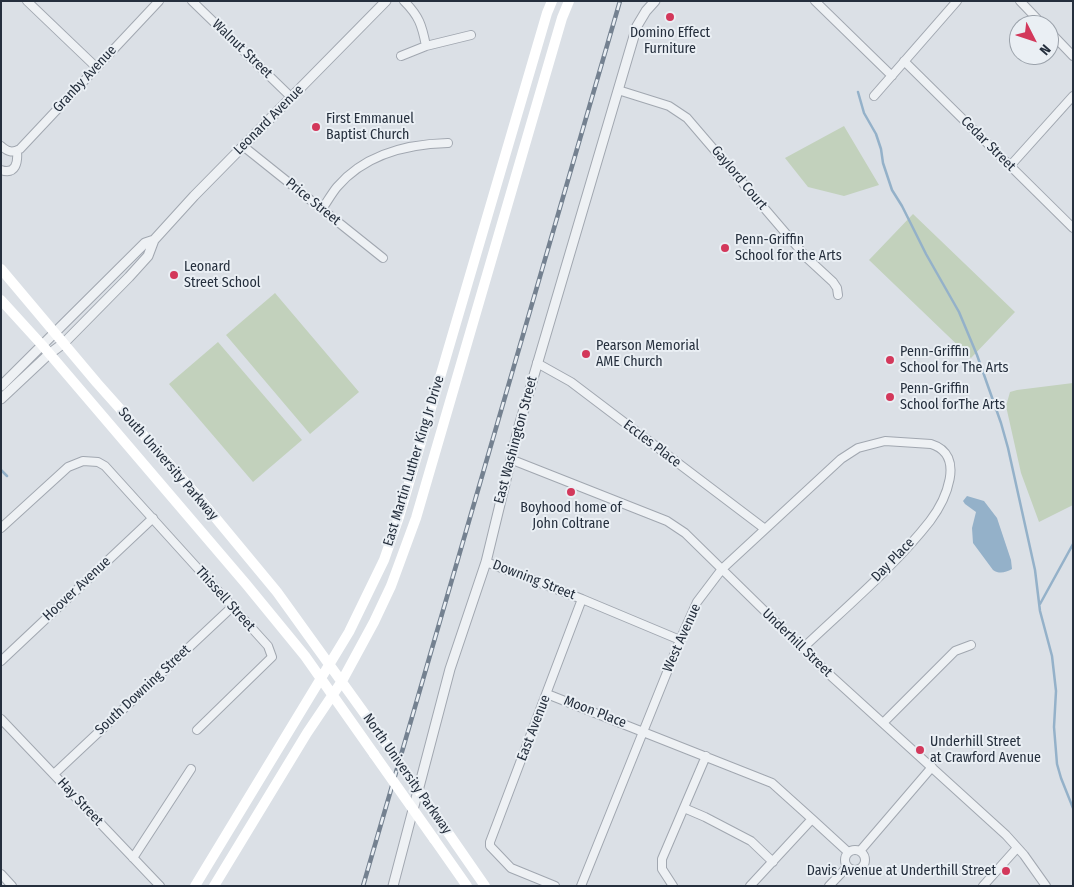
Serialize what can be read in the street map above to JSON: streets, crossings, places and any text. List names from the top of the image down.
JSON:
{
  "streets": {
    "main road": ["East Martin Luther King Jr Drive", "South University Parkway", "North University Parkway"],
    "street": [
      "Walnut Street",
      "Granby Avenue",
      "Leonard Avenue",
      "Cedar Street",
      "Gaylord Court",
      "Price Street",
      "East Washington Street",
      "Eccles Place",
      "Day Place",
      "Downing Street",
      "Hoover Avenue",
      "Thissell Street",
      "West Avenue",
      "Underhill Street",
      "South Downing Street",
      "Moon Place",
      "East Avenue",
      "Hay Street"
    ]
  },
  "crossings": [
    ["Walnut Street", "Leonard Avenue"],
    ["Leonard Avenue", "Price Street"],
    ["Leonard Avenue", "South University Parkway"],
    ["Gaylord Court", "East Washington Street"],
    ["East Washington Street", "Eccles Place"],
    ["East Washington Street", "Downing Street"],
    ["East Washington Street", "Underhill Street"],
    ["Eccles Place", "West Avenue"],
    ["East Martin Luther King Jr Drive", "South University Parkway"],
    ["East Martin Luther King Jr Drive", "North University Parkway"],
    ["South University Parkway", "North University Parkway"],
    ["Day Place", "West Avenue"],
    ["Day Place", "Underhill Street"],
    ["Downing Street", "West Avenue"],
    ["Downing Street", "East Avenue"],
    ["Hoover Avenue", "Thissell Street"],
    ["Thissell Street", "South Downing Street"],
    ["West Avenue", "Underhill Street"],
    ["West Avenue", "Moon Place"],
    ["South Downing Street", "Hay Street"],
    ["Moon Place", "East Avenue"]
  ],
  "places": [
    "Domino Effect Furniture",
    "First Emmanuel Baptist Church",
    "Penn-Griffin School for the Arts",
    "Leonard Street School",
    "Pearson Memorial AME Church",
    "Penn-Griffin School for The Arts",
    "Penn-Griffin School forThe Arts",
    "Boyhood home of John Coltrane",
    "Underhill Street at Crawford Avenue",
    "Davis Avenue at Underthill Street"
  ],
  "north": "bottom right"
}
